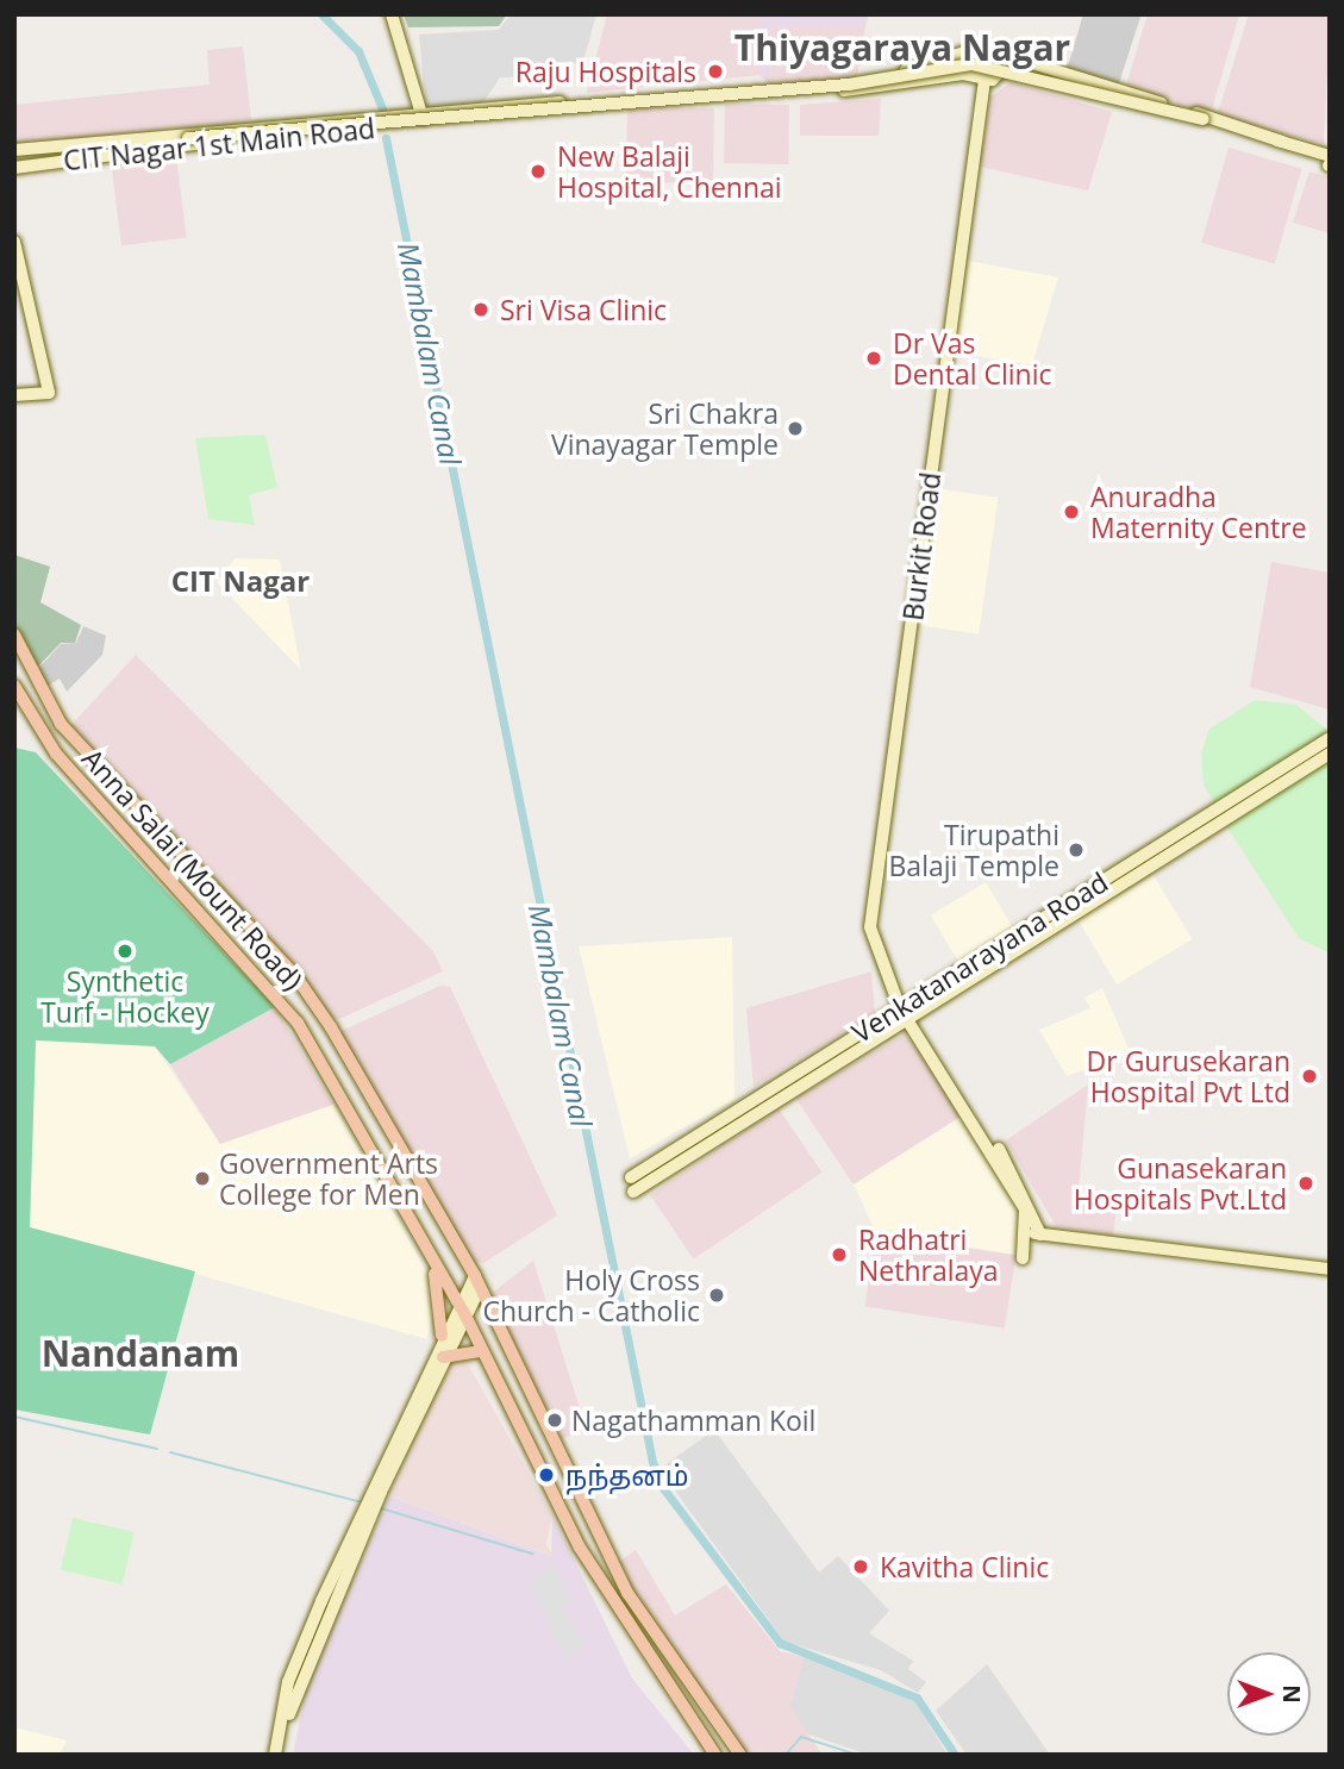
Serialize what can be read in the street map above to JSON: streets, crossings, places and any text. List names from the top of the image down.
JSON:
{
  "streets": {
    "main road": [
      "CIT Nagar 1st Main Road",
      "Burkit Road",
      "Anna Salai (Mount Road)",
      "Venkatanarayana Road"
    ]
  },
  "crossings": [
    ["Burkit Road", "Venkatanarayana Road"]
  ],
  "districts": ["Thiyagaraya Nagar", "CIT Nagar", "Nandanam"],
  "water": ["Mambalam Canal"],
  "places": [
    "Raju Hospitals",
    "New Balaji Hospital, Chennai",
    "Sri Visa Clinic",
    "Dr Vas Dental Clinic",
    "Sri Chakra Vinayagar Temple",
    "Anuradha Maternity Centre",
    "Tirupathi Balaji Temple",
    "Synthetic Turf - Hockey",
    "Dr Gurusekaran Hospital Pvt Ltd",
    "Government Arts College for Men",
    "Gunasekaran Hospitals Pvt.Ltd",
    "Radhatri Nethralaya",
    "Holy Cross Church - Catholic",
    "Nagathamman Koil",
    "நந்தனம்",
    "Kavitha Clinic"
  ],
  "north": "right"
}
